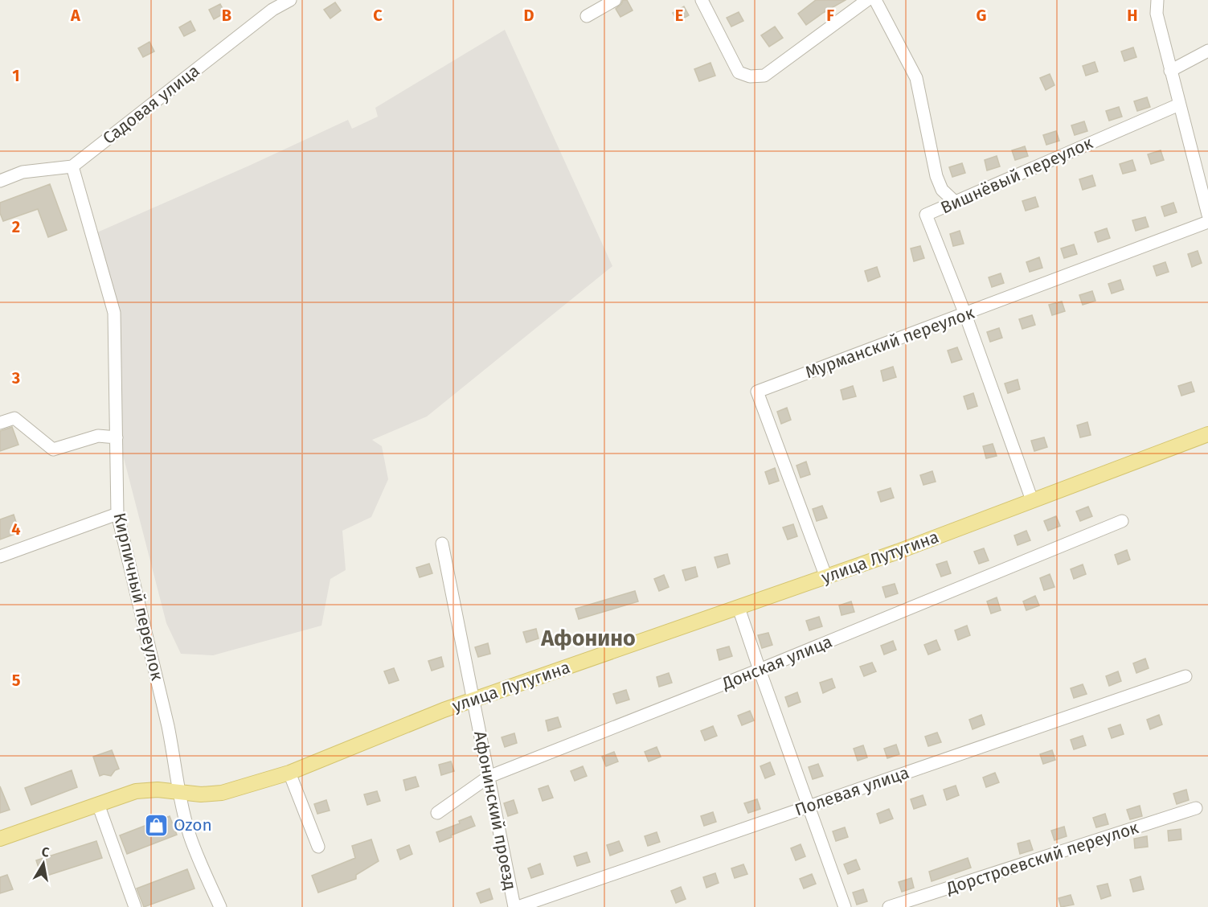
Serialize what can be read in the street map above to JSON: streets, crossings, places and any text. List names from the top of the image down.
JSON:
{
  "streets": {
    "main road": ["улица Лутугина"],
    "street": [
      "Садовая улица",
      "Вишнёвый переулок",
      "Мурманский переулок",
      "Кирпичный переулок",
      "Донская улица",
      "Полевая улица",
      "Афонинский проезд",
      "Дорстроевский переулок"
    ]
  },
  "crossings": [
    ["Садовая улица", "Кирпичный переулок"],
    ["Вишнёвый переулок", "Мурманский переулок"],
    ["Мурманский переулок", "улица Лутугина"],
    ["улица Лутугина", "Кирпичный переулок"],
    ["улица Лутугина", "Афонинский проезд"],
    ["Донская улица", "Афонинский проезд"],
    ["Полевая улица", "Афонинский проезд"]
  ],
  "districts": ["Афонино"],
  "places": {
    "shop": ["Ozon"]
  },
  "north": "top",
  "grid": {
    "columns": [
      "A",
      "B",
      "C",
      "D",
      "E",
      "F",
      "G",
      "H"
    ],
    "rows": [
      "1",
      "2",
      "3",
      "4",
      "5"
    ]
  }
}
